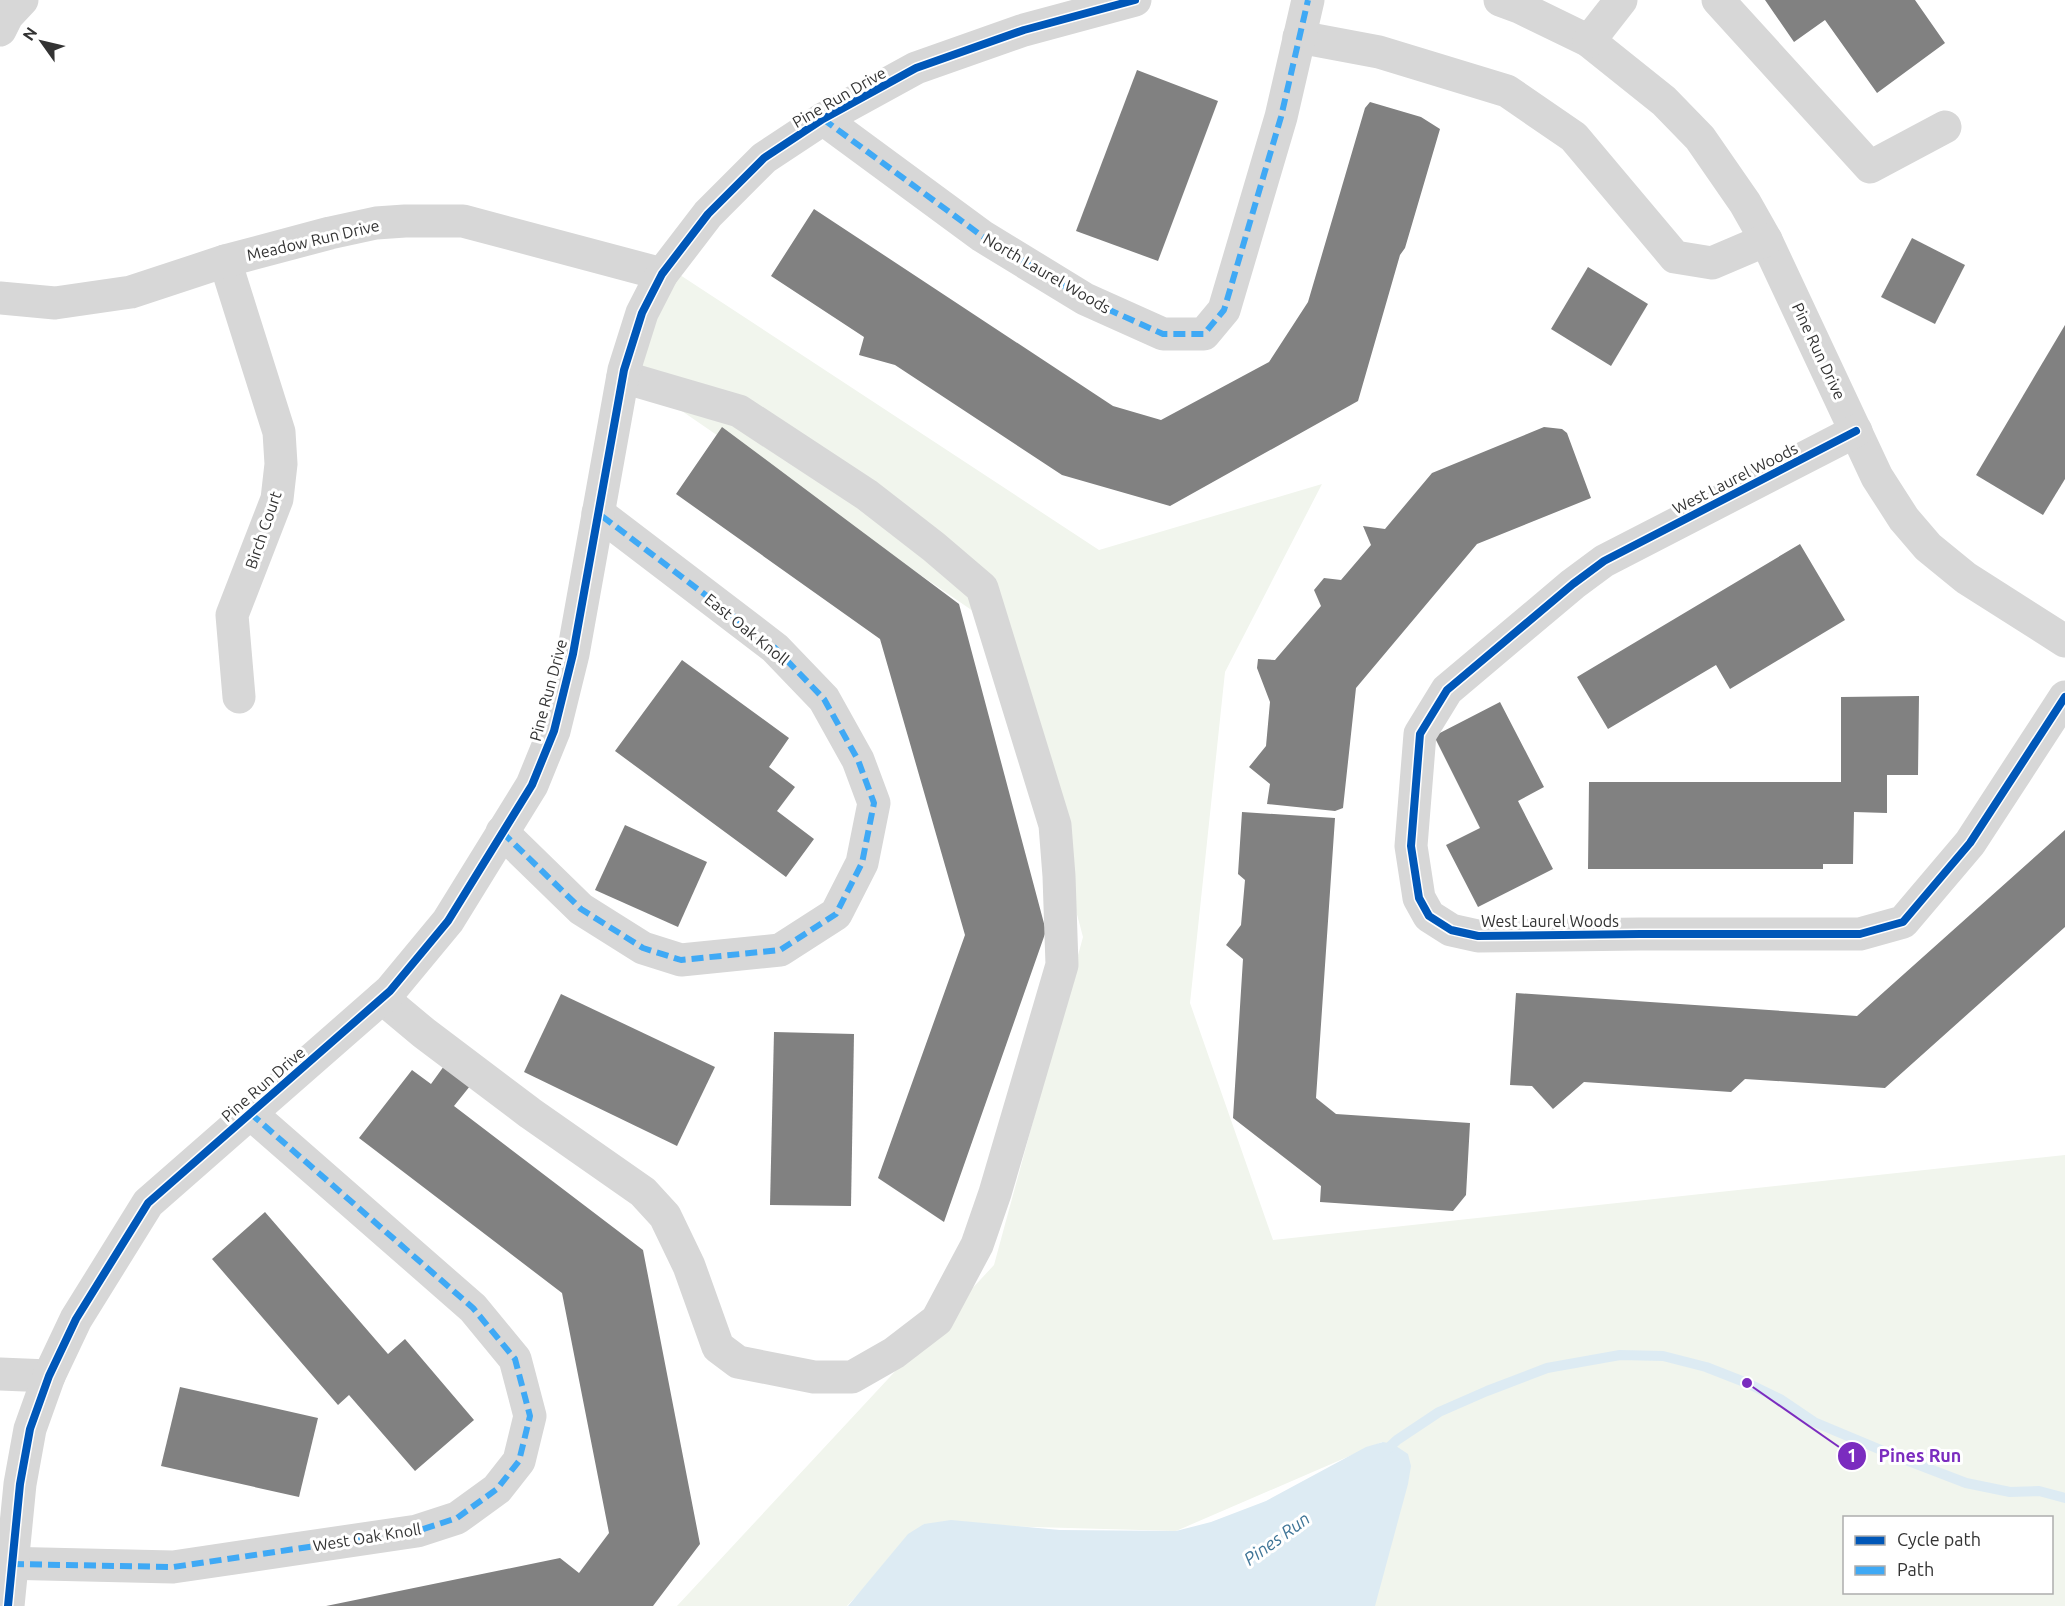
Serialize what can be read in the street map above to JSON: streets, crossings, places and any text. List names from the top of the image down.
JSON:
{
  "streets": {
    "street": [
      "Pine Run Drive",
      "Meadow Run Drive",
      "North Laurel Woods",
      "West Laurel Woods",
      "Birch Court",
      "East Oak Knoll",
      "West Oak Knoll"
    ]
  },
  "crossings": [
    ["Pine Run Drive", "Meadow Run Drive"],
    ["Pine Run Drive", "North Laurel Woods"],
    ["Pine Run Drive", "West Laurel Woods"],
    ["Pine Run Drive", "East Oak Knoll"],
    ["Pine Run Drive", "West Oak Knoll"],
    ["Meadow Run Drive", "Birch Court"]
  ],
  "water": ["Pines Run"],
  "places": ["Pines Run"],
  "legend": ["Cycle path", "Path"],
  "north": "top left"
}
